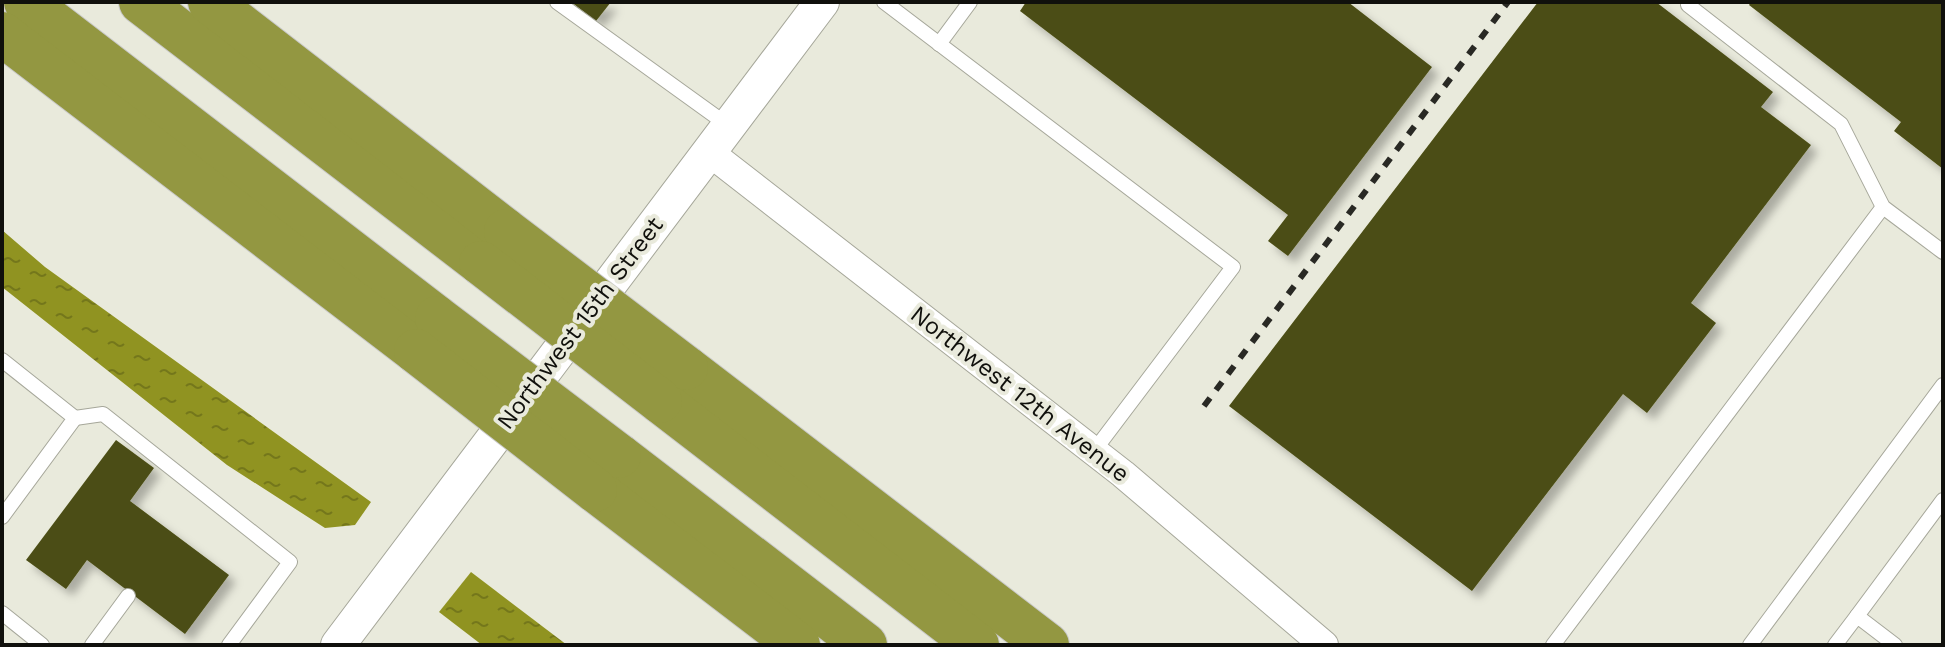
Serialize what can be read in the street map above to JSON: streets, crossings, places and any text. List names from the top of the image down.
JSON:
{
  "streets": {
    "street": ["Northwest 15th Street", "Northwest 12th Avenue"]
  },
  "crossings": [
    ["Northwest 15th Street", "Northwest 12th Avenue"]
  ]
}
